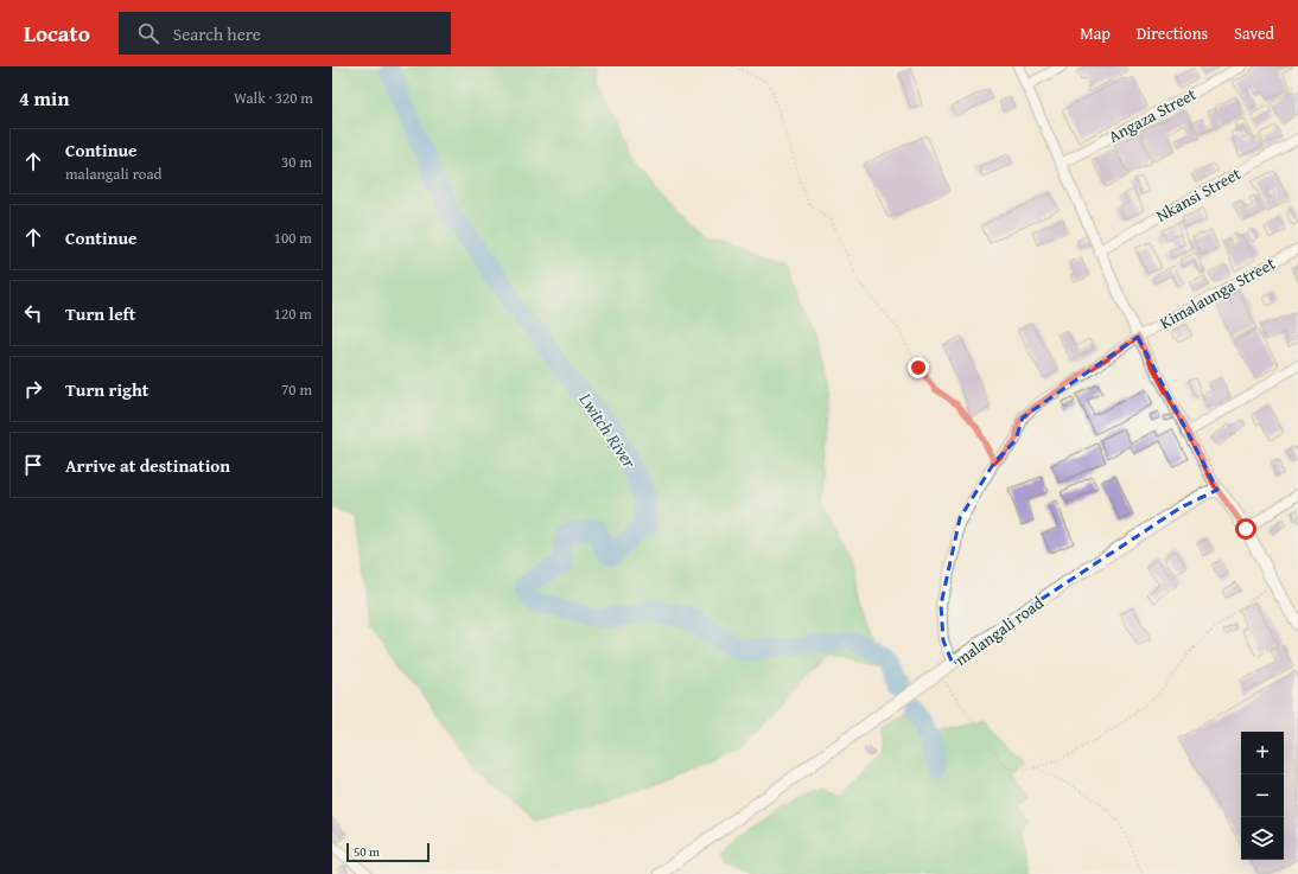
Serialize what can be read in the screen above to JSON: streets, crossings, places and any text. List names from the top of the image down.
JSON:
{
  "streets": {
    "street": [
      "Angaza Street",
      "Nkansi Street",
      "Kimalaunga Street",
      "malangali road"
    ]
  },
  "crossings": [
    ["Kimalaunga Street", "malangali road"]
  ],
  "water": ["Lwitch River"],
  "scale_bar": "50 m",
  "page": {
    "header": "Locato",
    "search": "Search here",
    "nav": ["Map", "Directions", "Saved"],
    "heading": ["4 min", "Walk · 320 m"],
    "list": [
      ["Continue", "malangali road", "30 m"],
      ["Continue", "100 m"],
      ["Turn left", "120 m"],
      ["Turn right", "70 m"],
      "Arrive at destination"
    ],
    "map_buttons": ["+", "−"],
    "scale": "50 m"
  }
}
